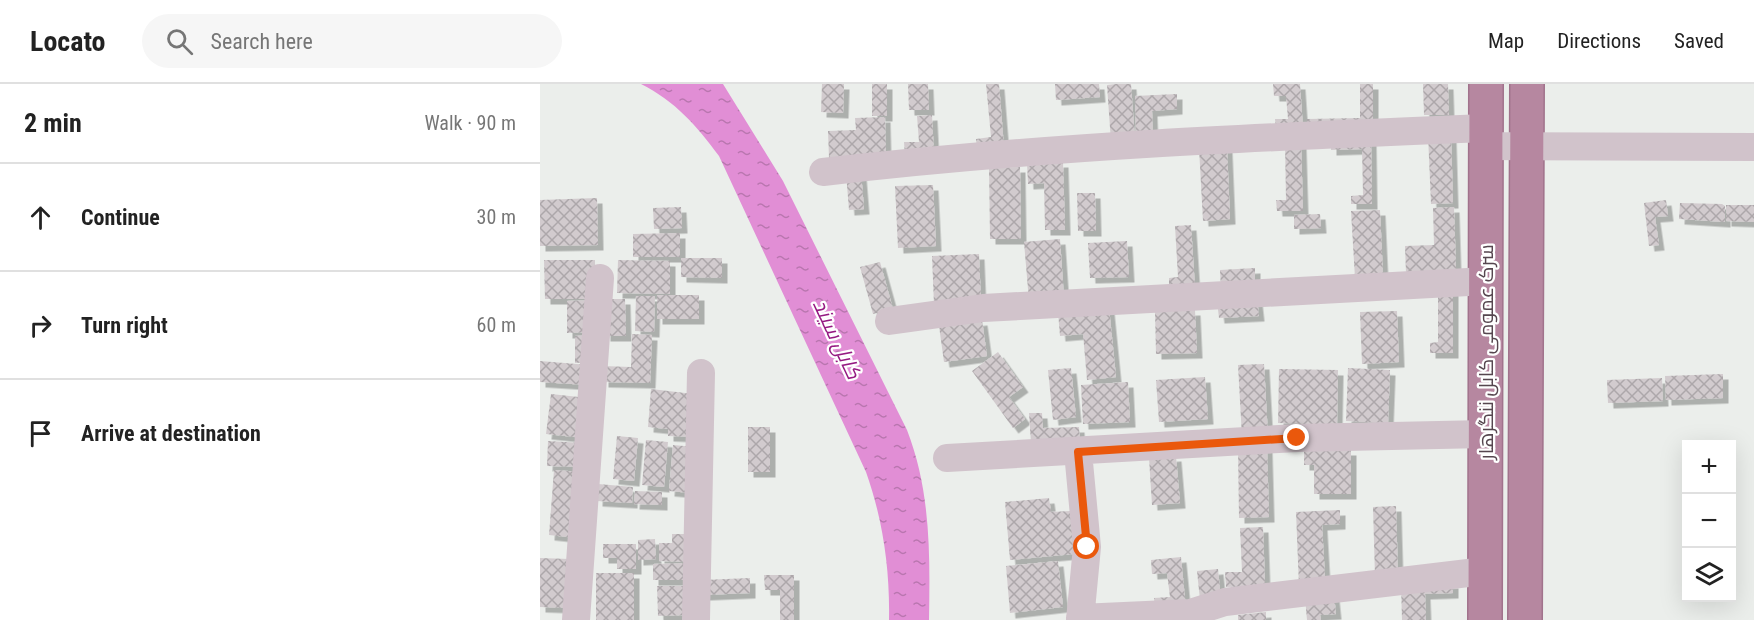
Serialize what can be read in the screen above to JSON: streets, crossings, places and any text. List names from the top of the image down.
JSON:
{
  "streets": {
    "highway": ["سرک عمومی کابل ننگرهار"]
  },
  "water": ["کابل سيند"],
  "page": {
    "header": "Locato",
    "search": "Search here",
    "nav": ["Map", "Directions", "Saved"],
    "heading": ["2 min", "Walk · 90 m"],
    "list": [
      ["Continue", "30 m"],
      ["Turn right", "60 m"],
      "Arrive at destination"
    ],
    "map_buttons": ["+", "−"]
  }
}
